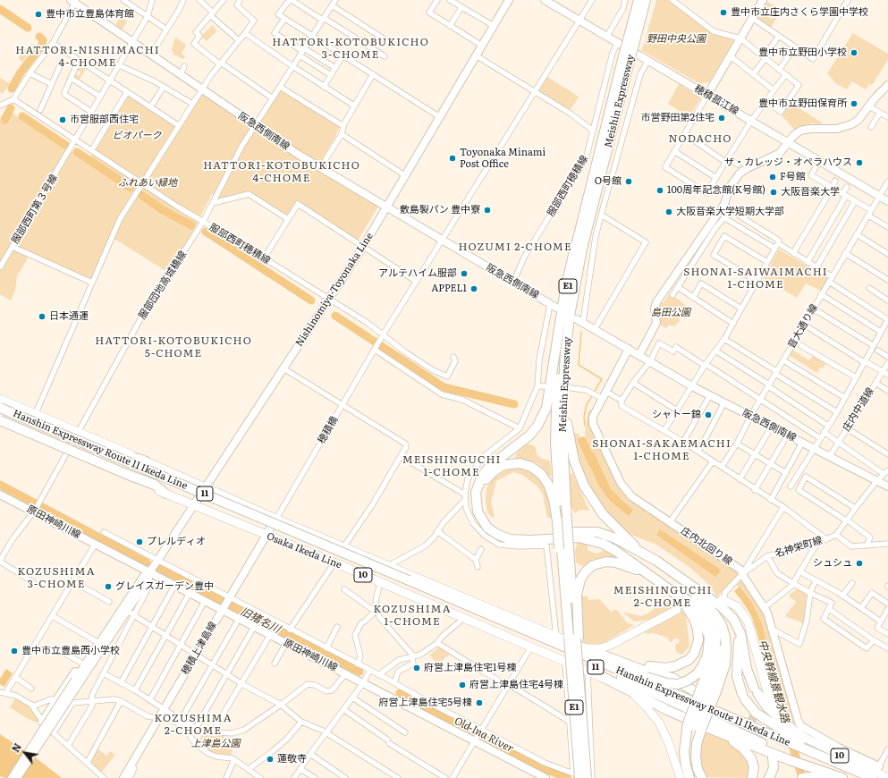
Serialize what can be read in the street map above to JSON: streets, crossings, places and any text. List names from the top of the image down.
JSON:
{
  "streets": {
    "highway": [
      "Meishin Expressway",
      "E1",
      "Hanshin Expressway Route 11 Ikeda Line",
      "11"
    ],
    "main road": ["Osaka Ikeda Line", "10"],
    "street": [
      "穂積菰江線",
      "阪急西側南線",
      "服部西町穂積線",
      "服部西町第３号線",
      "服部団地高城橋線",
      "Nishinomiya-Toyonaka Line",
      "音大通り線",
      "庄内中道線",
      "穂積橋",
      "原田神崎川線",
      "庄内北回り線",
      "名神栄町線",
      "穂積上津島線"
    ]
  },
  "crossings": [
    ["穂積菰江線", "服部西町穂積線"],
    ["穂積菰江線", "音大通り線"],
    ["穂積菰江線", "穂積橋"],
    ["Meishin Expressway", "Osaka Ikeda Line"],
    ["阪急西側南線", "服部西町穂積線"],
    ["阪急西側南線", "Nishinomiya-Toyonaka Line"],
    ["阪急西側南線", "音大通り線"],
    ["阪急西側南線", "庄内中道線"],
    ["阪急西側南線", "穂積橋"],
    ["阪急西側南線", "庄内北回り線"],
    ["服部西町穂積線", "服部西町第３号線"],
    ["服部西町穂積線", "服部団地高城橋線"],
    ["服部西町穂積線", "Nishinomiya-Toyonaka Line"],
    ["服部西町穂積線", "穂積橋"],
    ["服部団地高城橋線", "原田神崎川線"],
    ["服部団地高城橋線", "Osaka Ikeda Line"],
    ["Nishinomiya-Toyonaka Line", "原田神崎川線"],
    ["Nishinomiya-Toyonaka Line", "Osaka Ikeda Line"],
    ["穂積橋", "Osaka Ikeda Line"],
    ["穂積橋", "穂積上津島線"],
    ["Hanshin Expressway Route 11 Ikeda Line", "庄内北回り線"],
    ["Hanshin Expressway Route 11 Ikeda Line", "10"],
    ["原田神崎川線", "穂積上津島線"],
    ["庄内北回り線", "名神栄町線"],
    ["庄内北回り線", "10"],
    ["Osaka Ikeda Line", "穂積上津島線"]
  ],
  "districts": [
    "HATTORI-KOTOBUKICHO 3-CHOME",
    "HATTORI-NISHIMACHI 4-CHOME",
    "NODACHO",
    "HATTORI-KOTOBUKICHO 4-CHOME",
    "HOZUMI 2-CHOME",
    "SHONAI-SAIWAIMACHI 1-CHOME",
    "HATTORI-KOTOBUKICHO 5-CHOME",
    "SHONAI-SAKAEMACHI 1-CHOME",
    "MEISHINGUCHI 1-CHOME",
    "KOZUSHIMA 3-CHOME",
    "MEISHINGUCHI 2-CHOME",
    "KOZUSHIMA 1-CHOME",
    "KOZUSHIMA 2-CHOME"
  ],
  "water": ["旧猪名川", "中央幹線景観水路", "Old-Ina River"],
  "parks": [
    "野田中央公園",
    "ビオパーク",
    "ふれあい緑地",
    "島田公園",
    "上津島公園"
  ],
  "places": [
    "豊中市立庄内さくら学園中学校",
    "豊中市立豊島体育館",
    "豊中市立野田小学校",
    "豊中市立野田保育所",
    "市営野田第2住宅",
    "市営服部西住宅",
    "Toyonaka Minami Post Office",
    "ザ・カレッジ・オペラハウス",
    "F号館",
    "O号館",
    "100周年記念館(K号館)",
    "大阪音楽大学",
    "敷島製パン 豊中寮",
    "大阪音楽大学短期大学部",
    "アルテハイム服部",
    "APPEL1",
    "日本通運",
    "シャトー錦",
    "プレルディオ",
    "シュシュ",
    "グレイスガーデン豊中",
    "豊中市立豊島西小学校",
    "府営上津島住宅1号棟",
    "府営上津島住宅4号棟",
    "府営上津島住宅5号棟",
    "蓮敬寺"
  ],
  "north": "top left"
}
